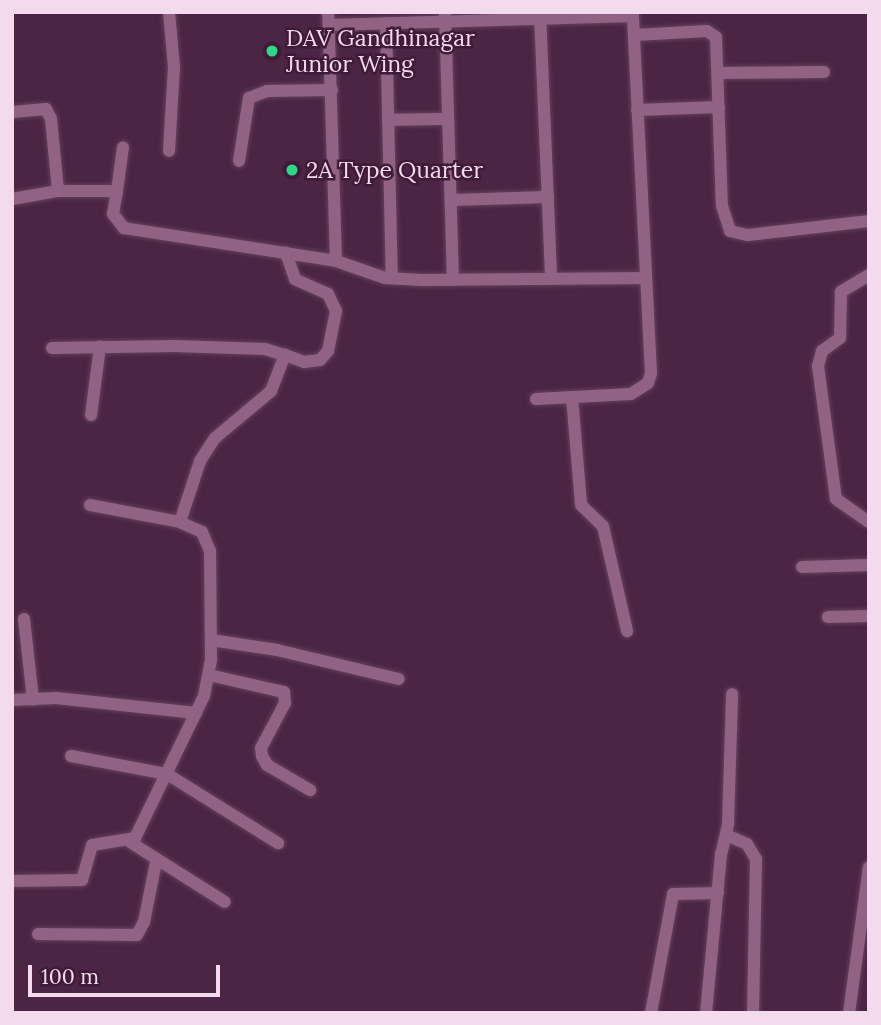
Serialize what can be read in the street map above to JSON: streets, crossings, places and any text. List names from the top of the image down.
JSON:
{
  "places": ["DAV Gandhinagar Junior Wing", "2A Type Quarter"],
  "scale_bar": "100 m"
}
